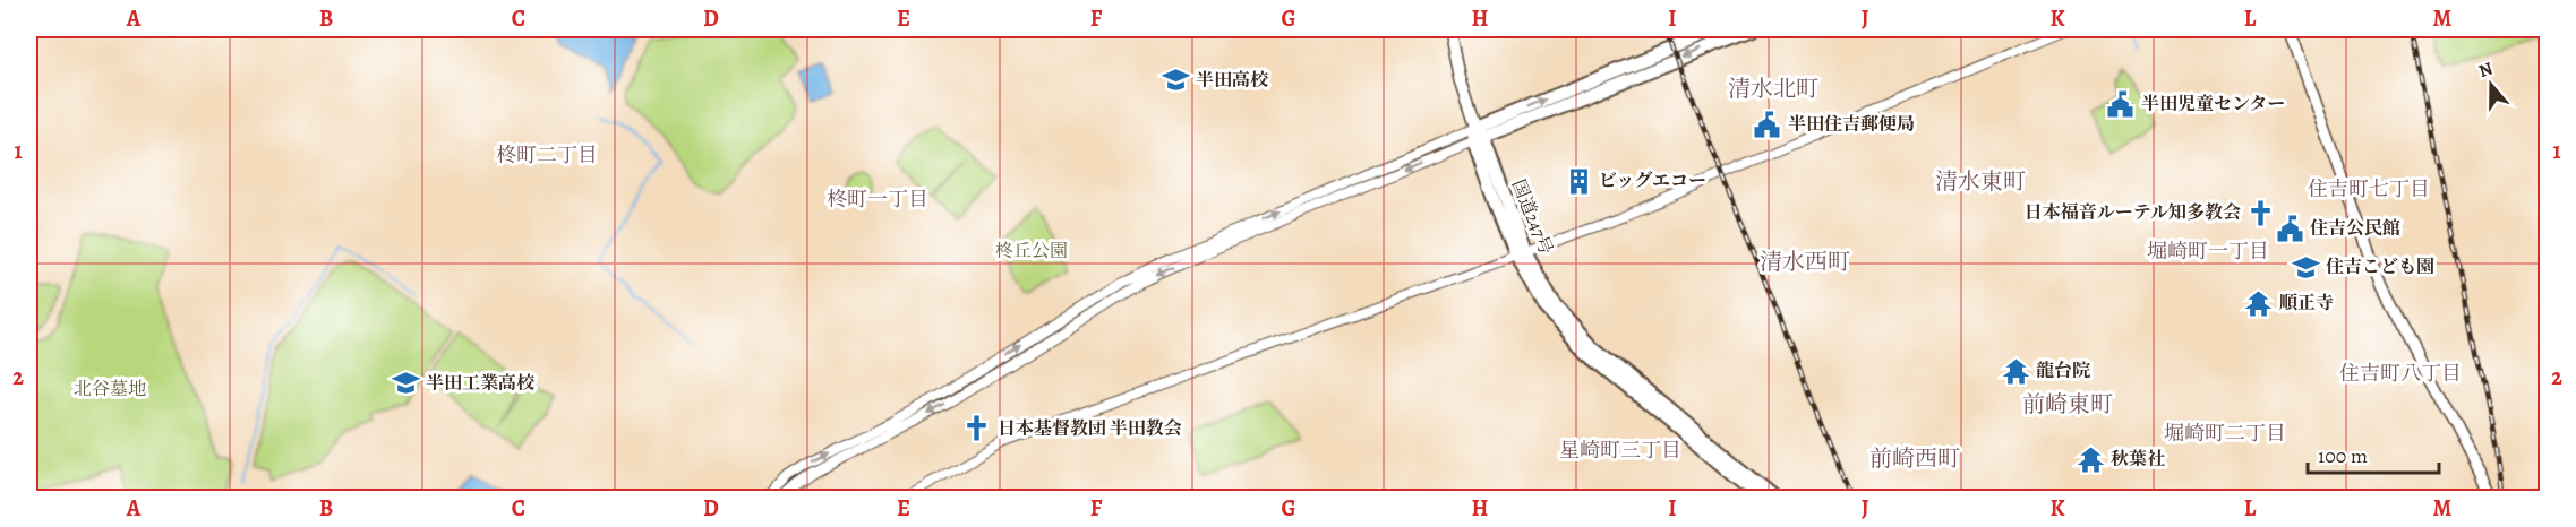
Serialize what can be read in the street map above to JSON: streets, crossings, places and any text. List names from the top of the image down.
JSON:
{
  "streets": {
    "highway": ["国道247号"]
  },
  "districts": [
    "清水北町",
    "柊町二丁目",
    "清水東町",
    "住吉町七丁目",
    "柊町一丁目",
    "堀崎町一丁目",
    "清水西町",
    "住吉町八丁目",
    "前崎東町",
    "堀崎町二丁目",
    "星崎町三丁目",
    "前崎西町"
  ],
  "parks": ["柊丘公園", "北谷墓地"],
  "places": {
    "school or university": ["半田高校", "住吉こども園", "半田工業高校"],
    "public building": ["半田児童センター", "半田住吉郵便局", "住吉公民館"],
    "building": ["ビッグエコー"],
    "church": ["日本福音ルーテル知多教会", "日本基督教団 半田教会"],
    "temple": ["順正寺", "龍台院", "秋葉社"]
  },
  "scale_bar": "100 m",
  "north": "top",
  "grid": {
    "columns": [
      "A",
      "B",
      "C",
      "D",
      "E",
      "F",
      "G",
      "H",
      "I",
      "J",
      "K",
      "L",
      "M"
    ],
    "rows": ["1", "2"]
  }
}
